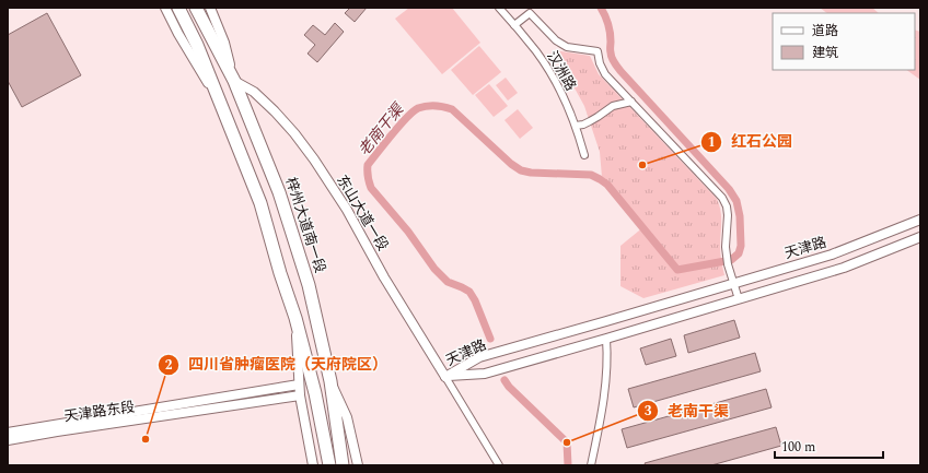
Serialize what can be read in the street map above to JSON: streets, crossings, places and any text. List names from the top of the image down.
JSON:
{
  "streets": {
    "highway": ["梓州大道南一段"],
    "street": [
      "汉洲路",
      "东山大道一段",
      "天津路",
      "天津路东段"
    ]
  },
  "crossings": [
    ["东山大道一段", "梓州大道南一段"],
    ["东山大道一段", "天津路"]
  ],
  "water": ["老南干渠"],
  "places": ["红石公园", "四川省肿瘤医院（天府院区）", "老南干渠"],
  "legend": ["道路", "建筑"],
  "scale_bar": "100 m"
}
